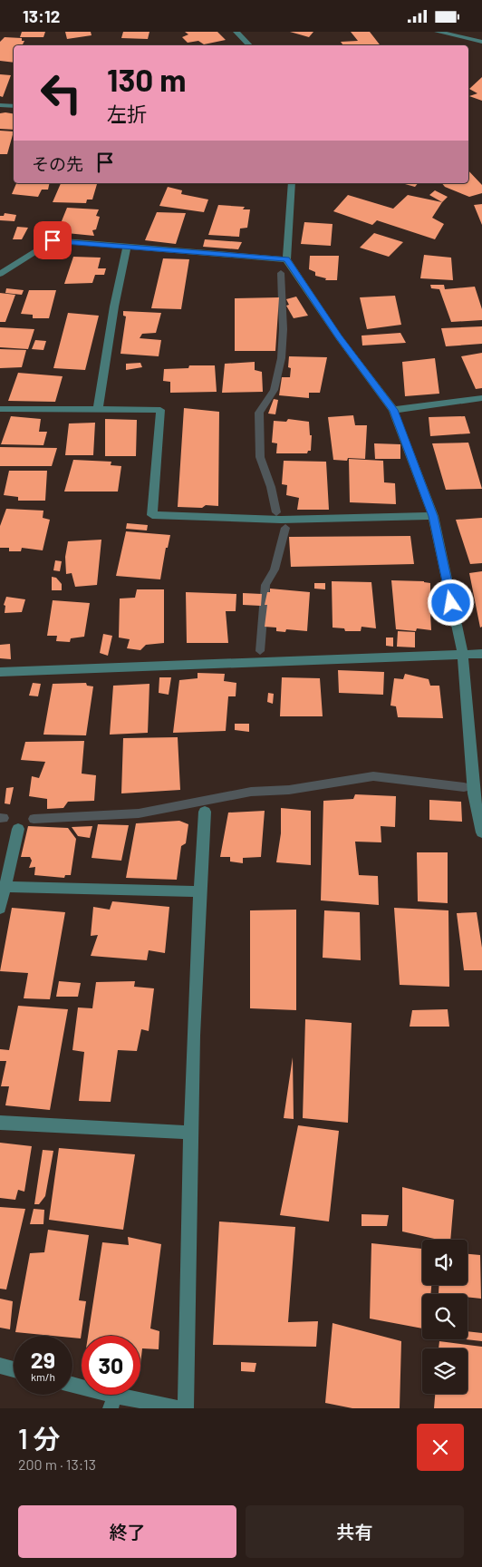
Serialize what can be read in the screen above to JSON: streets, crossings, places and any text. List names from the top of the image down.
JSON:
{
  "page": {
    "status": "13:12",
    "turn": ["130 m", "左折"],
    "then": "その先",
    "speed": "29 km/h",
    "limit": "30",
    "heading": ["1 分", "200 m · 13:13"],
    "buttons": ["終了", "共有"]
  }
}
